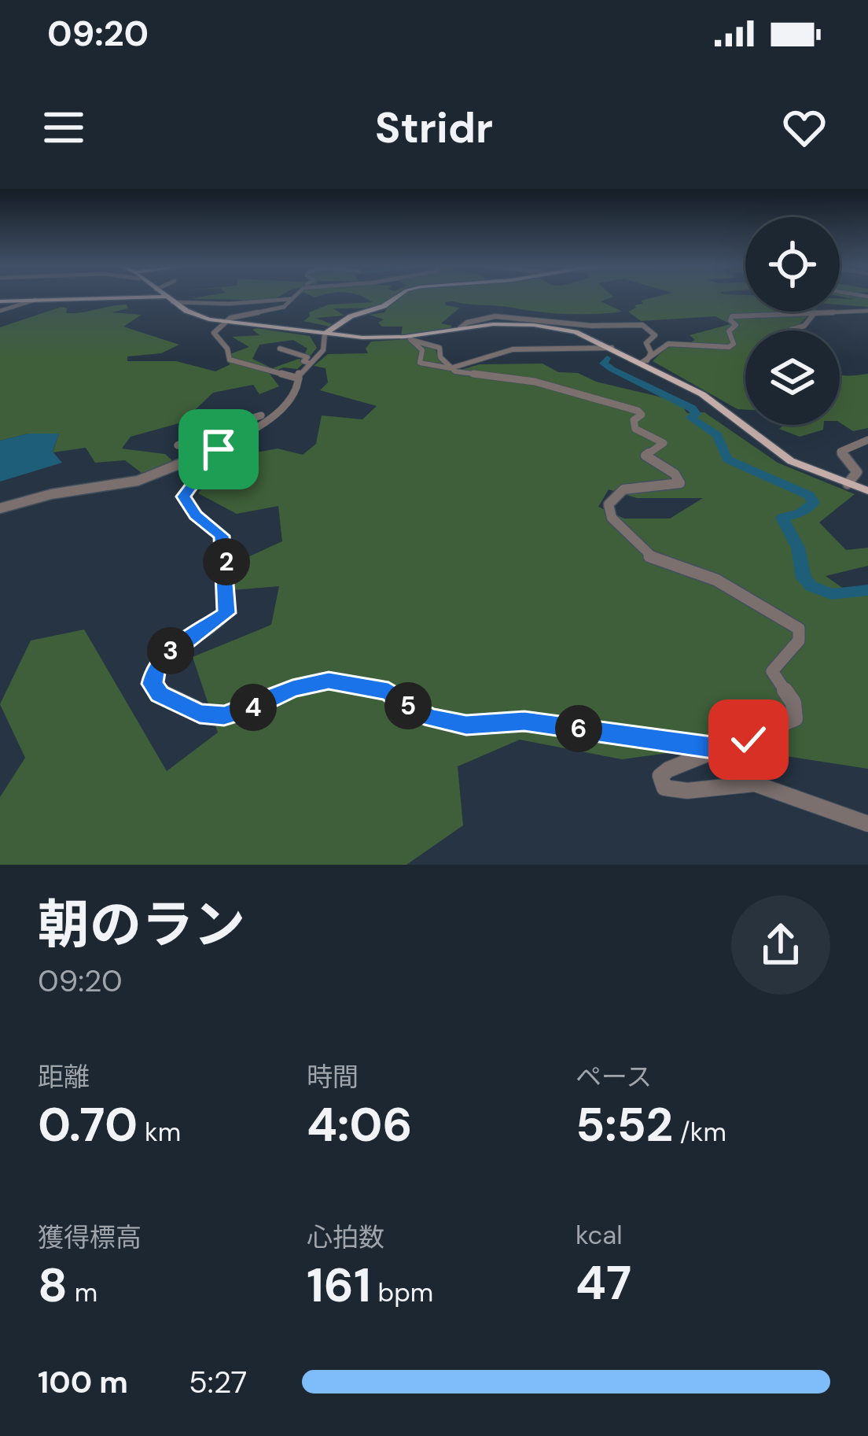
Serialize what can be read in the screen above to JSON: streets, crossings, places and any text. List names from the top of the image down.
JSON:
{
  "page": {
    "status": "09:20",
    "header": "Stridr",
    "pins": [
      "2",
      "3",
      "5",
      "4",
      "6"
    ],
    "heading": ["朝のラン", "09:20"],
    "stats": [
      ["距離", "0.70 km"],
      ["時間", "4:06"],
      ["ペース", "5:52 /km"],
      ["獲得標高", "8 m"],
      ["心拍数", "161 bpm"],
      ["kcal", "47"]
    ],
    "list": [
      {
        "name": "100 m",
        "note": "5:27"
      }
    ]
  }
}
